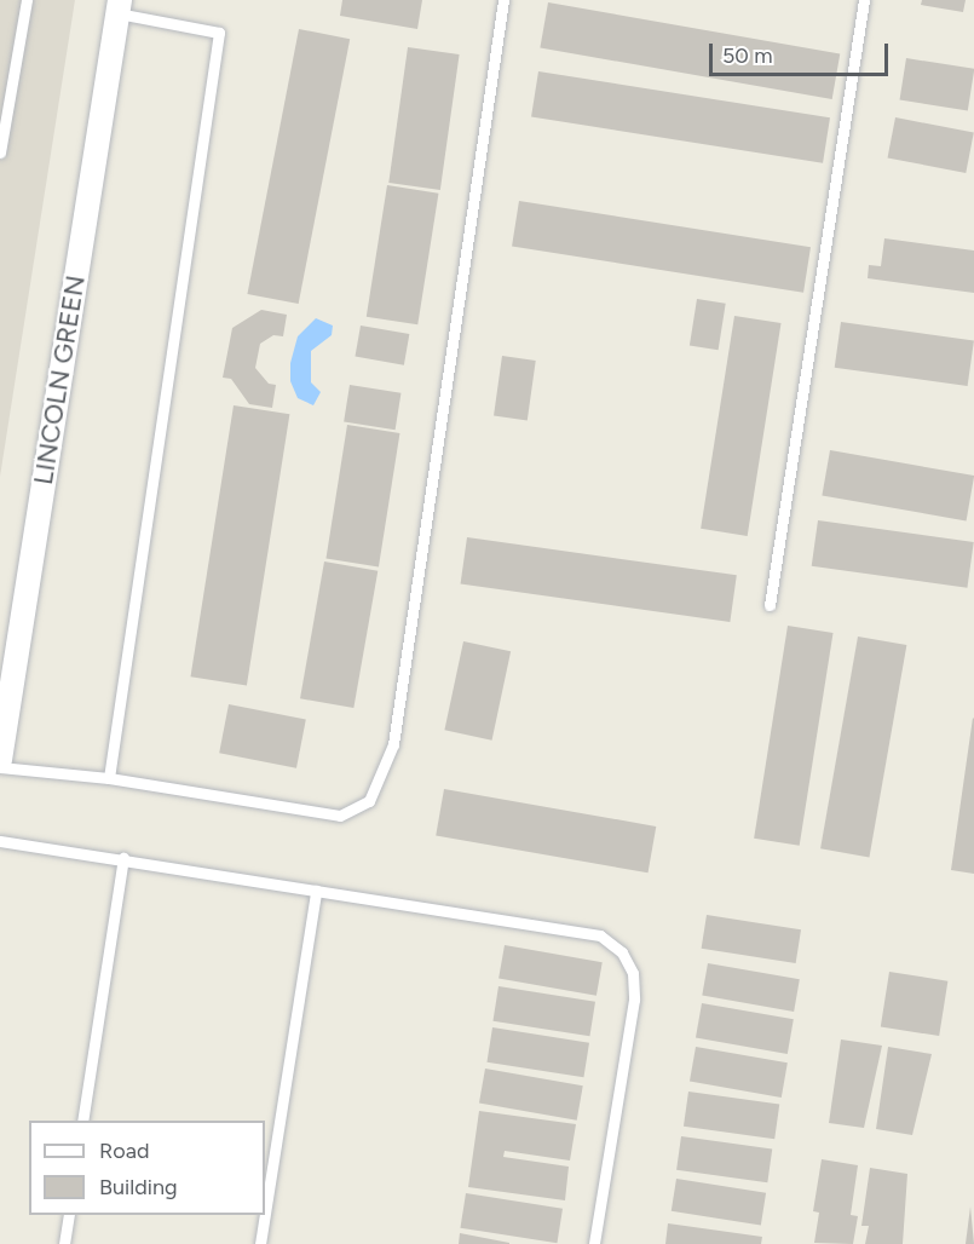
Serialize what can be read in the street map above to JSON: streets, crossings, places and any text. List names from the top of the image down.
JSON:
{
  "streets": {
    "street": ["LINCOLN GREEN"]
  },
  "legend": ["Road", "Building"],
  "scale_bar": "50 m"
}
